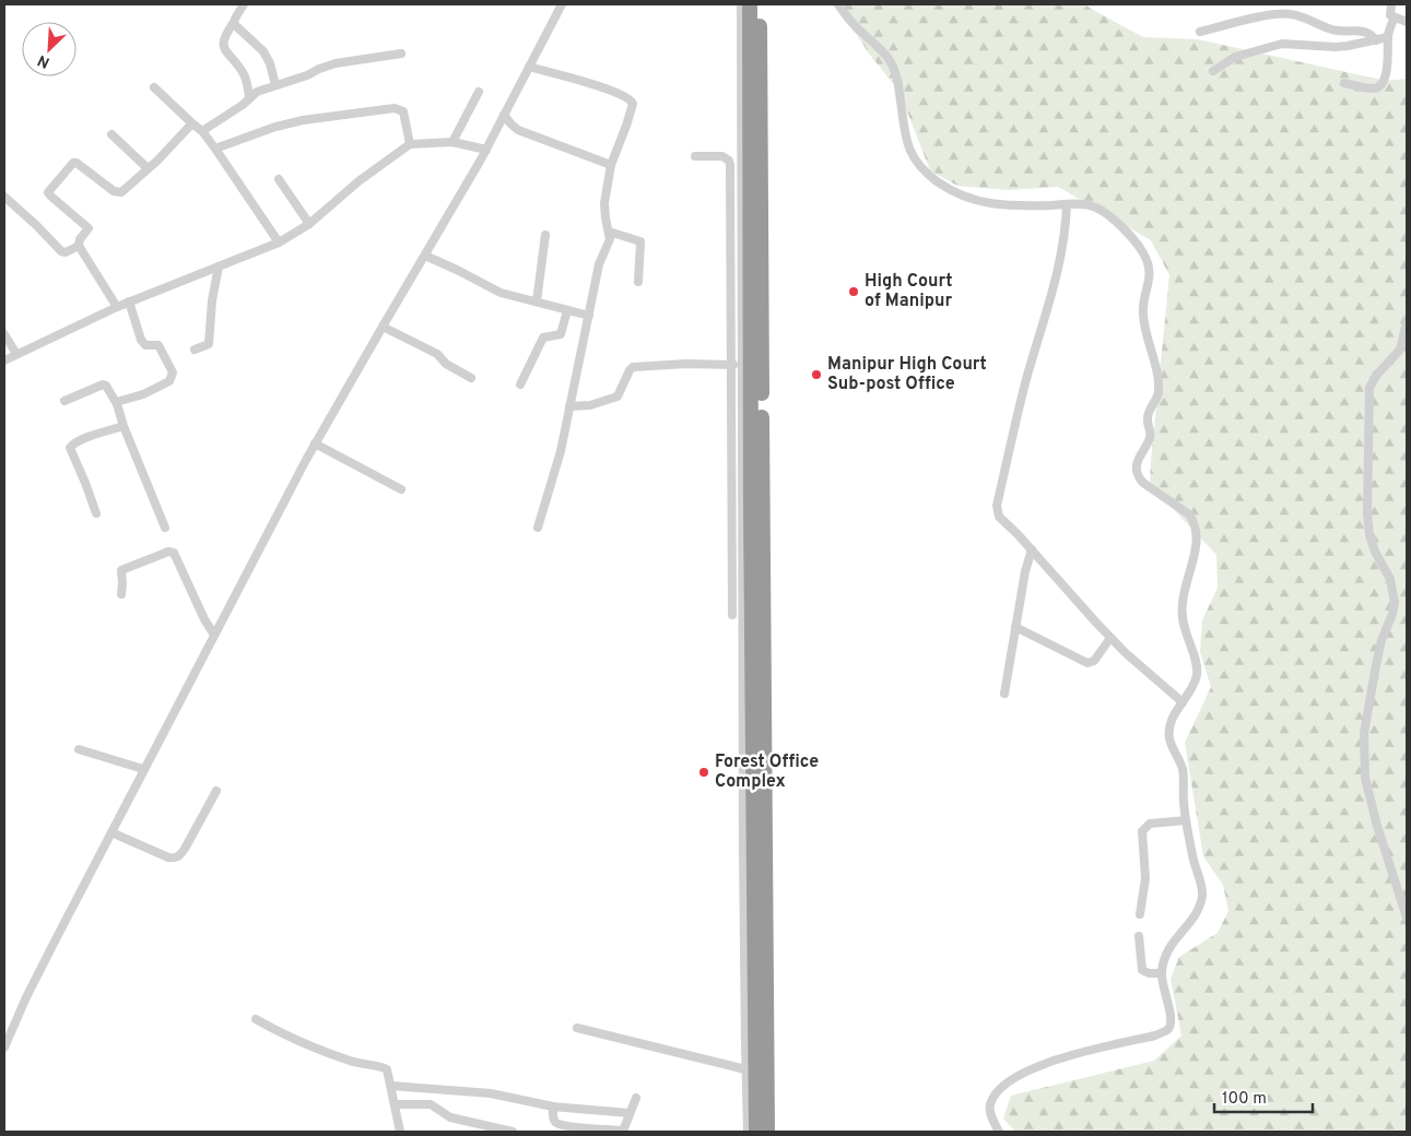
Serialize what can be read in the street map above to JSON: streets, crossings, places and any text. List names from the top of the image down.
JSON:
{
  "places": ["High Court of Manipur", "Manipur High Court Sub-post Office", "Forest Office Complex"],
  "scale_bar": "100 m",
  "north": "bottom left"
}
